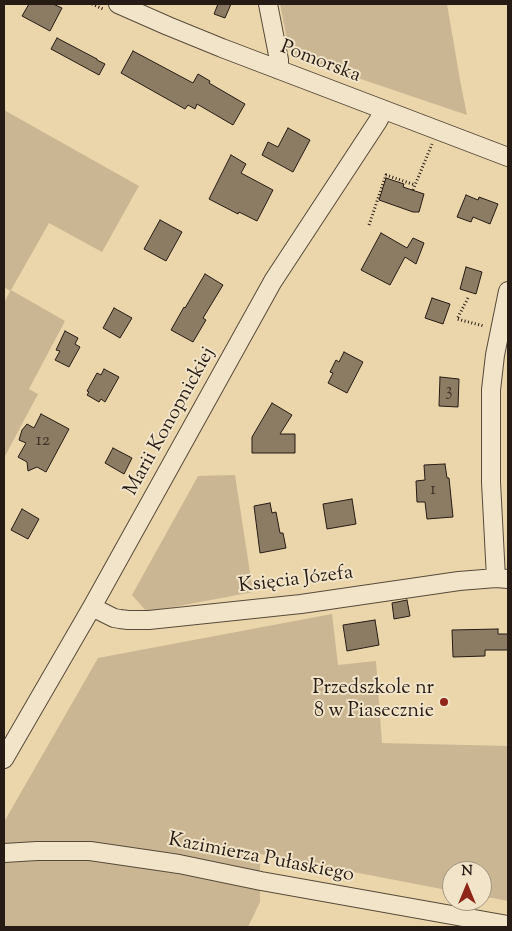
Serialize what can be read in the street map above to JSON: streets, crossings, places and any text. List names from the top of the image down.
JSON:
{
  "streets": {
    "street": [
      "Pomorska",
      "Marii Konopnickiej",
      "Księcia Józefa",
      "Kazimierza Pułaskiego"
    ]
  },
  "crossings": [
    ["Pomorska", "Marii Konopnickiej"],
    ["Marii Konopnickiej", "Księcia Józefa"]
  ],
  "places": ["Przedszkole nr 8 w Piasecznie"],
  "house_numbers": ["3", "12", "1"],
  "north": "top"
}
